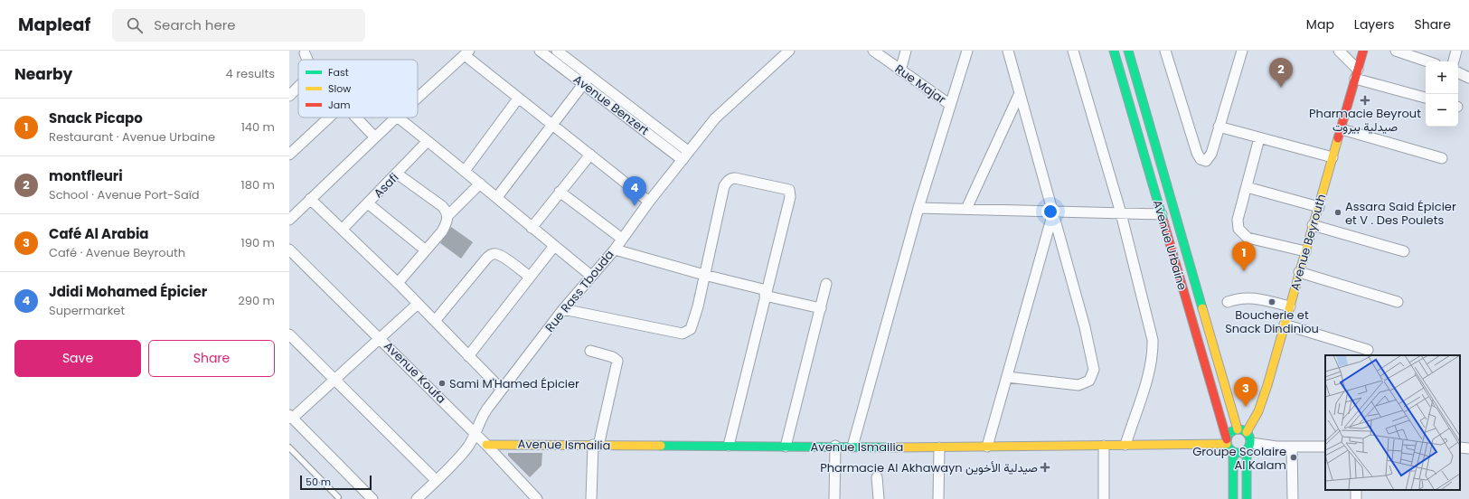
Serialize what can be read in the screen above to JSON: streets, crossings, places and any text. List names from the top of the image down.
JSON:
{
  "streets": {
    "street": [
      "Rue Majar",
      "Avenue Benzert",
      "Asafi",
      "Avenue Beyrouth",
      "Avenue Urbaine",
      "Rue Rass Tbouda",
      "Avenue Koufa",
      "Avenue Ismailia"
    ]
  },
  "crossings": [
    ["Avenue Benzert", "Rue Rass Tbouda"],
    ["Avenue Beyrouth", "Avenue Urbaine"],
    ["Avenue Beyrouth", "Avenue Ismailia"],
    ["Avenue Urbaine", "Avenue Ismailia"],
    ["Rue Rass Tbouda", "Avenue Koufa"],
    ["Avenue Koufa", "Avenue Ismailia"]
  ],
  "places": {
    "health": ["Pharmacie Beyrout صيدلية بيروت", "Pharmacie Al Akhawayn صيدلية الأخوين"],
    "other": [
      "Assara Said Épicier et V . Des Poulets",
      "Boucherie et Snack Dindiniou",
      "Sami M'Hamed Épicier",
      "Groupe Scolaire Al Kalam"
    ]
  },
  "legend": ["Fast", "Slow", "Jam"],
  "scale_bar": "50 m",
  "page": {
    "header": "Mapleaf",
    "search": "Search here",
    "nav": ["Map", "Layers", "Share"],
    "heading": ["Nearby", "4 results"],
    "pins": [
      "2",
      "4",
      "1",
      "3"
    ],
    "map_buttons": ["+", "−"],
    "list": [
      {
        "mark": "1",
        "name": "Snack Picapo",
        "note": "Restaurant · Avenue Urbaine",
        "value": "140 m"
      },
      {
        "mark": "2",
        "name": "montfleuri",
        "note": "School · Avenue Port-Saïd",
        "value": "180 m"
      },
      {
        "mark": "3",
        "name": "Café Al Arabia",
        "note": "Café · Avenue Beyrouth",
        "value": "190 m"
      },
      {
        "mark": "4",
        "name": "Jdidi Mohamed Épicier",
        "note": "Supermarket",
        "value": "290 m"
      }
    ],
    "buttons": ["Save", "Share"],
    "scale": "50 m"
  }
}
